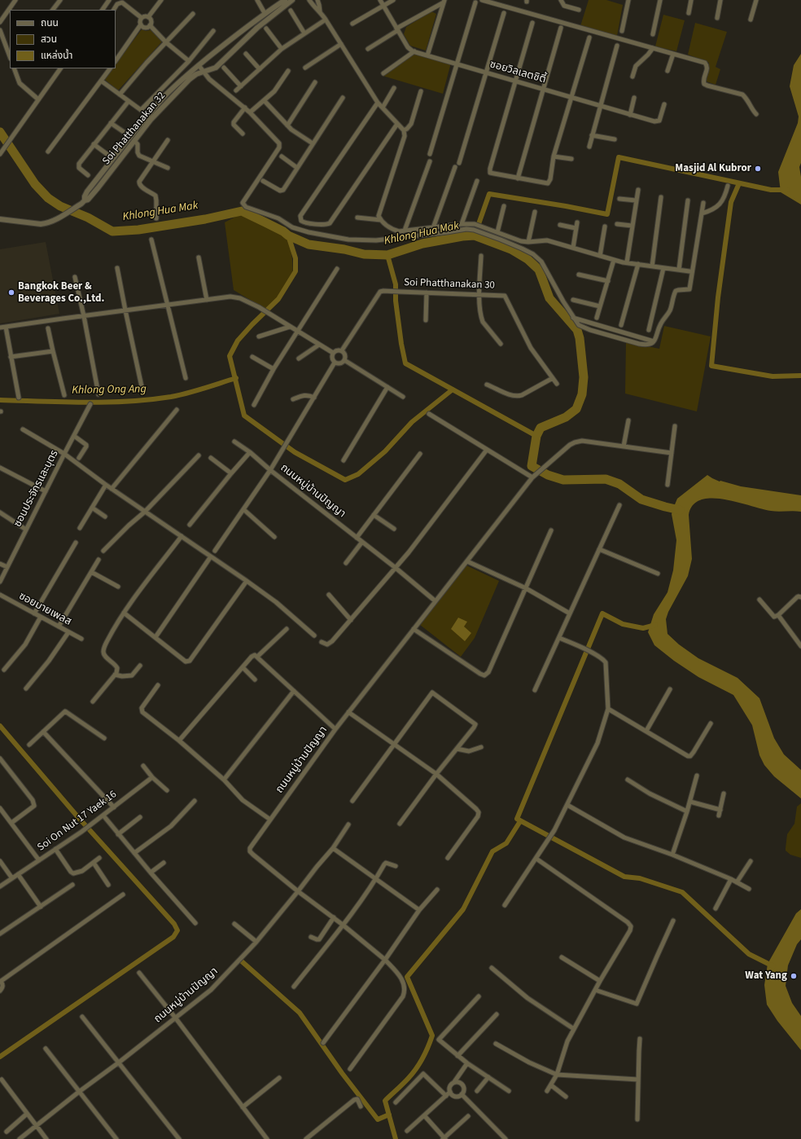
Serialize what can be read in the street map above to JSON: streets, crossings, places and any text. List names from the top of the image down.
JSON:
{
  "streets": {
    "street": [
      "ซอยวิลเลตซิตี้",
      "Soi Phatthanakan 32",
      "Soi Phatthanakan 30",
      "ซอนประจักรและบุตร",
      "ถนนหมู่บ้านปัญญา",
      "ซอยมายเพลส",
      "Soi On Nut 17 Yaek 16"
    ]
  },
  "crossings": [
    ["Soi Phatthanakan 30", "ถนนหมู่บ้านปัญญา"]
  ],
  "water": ["Khlong Hua Mak", "Khlong Ong Ang"],
  "places": ["Masjid Al Kubror", "Bangkok Beer & Beverages Co.,Ltd.", "Wat Yang"],
  "legend": ["ถนน", "สวน", "แหล่งน้ำ"]
}
